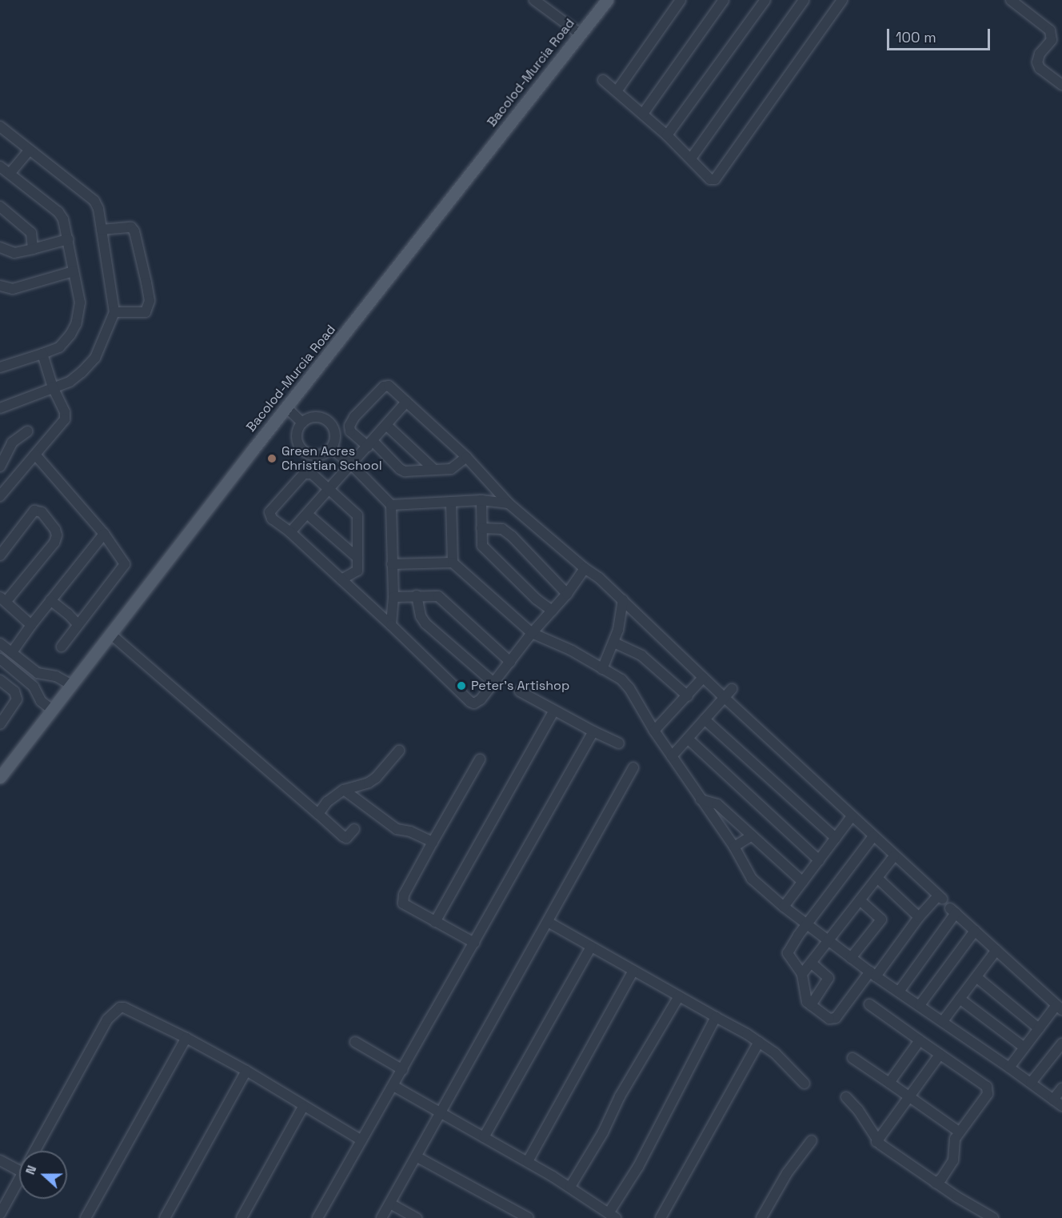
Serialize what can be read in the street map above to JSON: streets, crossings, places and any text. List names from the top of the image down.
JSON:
{
  "streets": {
    "main road": ["Bacolod-Murcia Road"]
  },
  "places": ["Green Acres Christian School", "Peter's Artishop"],
  "scale_bar": "100 m",
  "north": "left"
}
